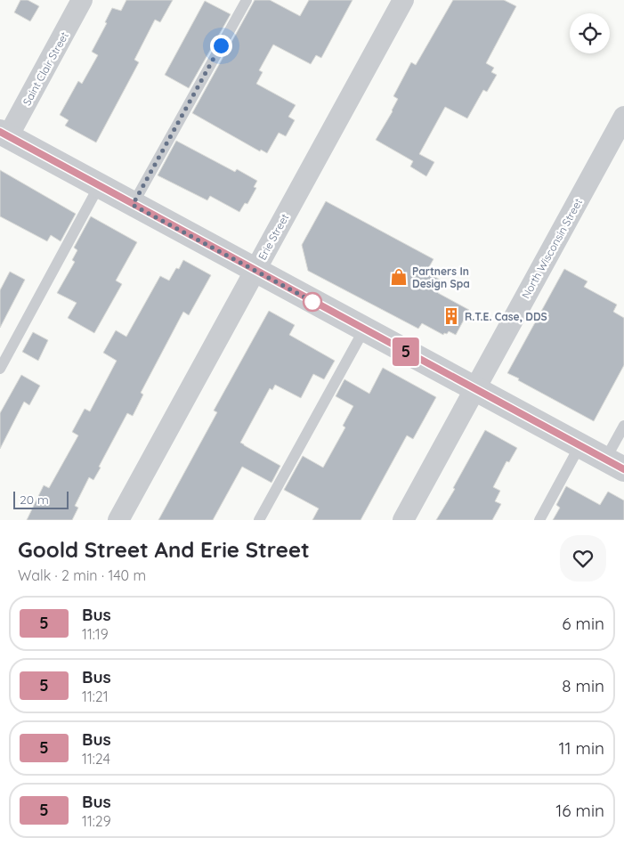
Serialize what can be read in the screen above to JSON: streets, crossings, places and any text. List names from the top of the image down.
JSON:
{
  "streets": {
    "street": ["Saint Clair Street", "Erie Street", "North Wisconsin Street"]
  },
  "places": {
    "shop": ["Partners In Design Spa"],
    "building": ["R.T.E. Case, DDS"]
  },
  "lines": ["bus line 5"],
  "scale_bar": "20 m",
  "page": {
    "on_map": "5",
    "scale": "20 m",
    "heading": ["Goold Street And Erie Street", "Walk · 2 min · 140 m"],
    "list": [
      {
        "mark": "5",
        "name": "Bus",
        "note": "11:19",
        "value": "6 min"
      },
      {
        "mark": "5",
        "name": "Bus",
        "note": "11:21",
        "value": "8 min"
      },
      {
        "mark": "5",
        "name": "Bus",
        "note": "11:24",
        "value": "11 min"
      },
      {
        "mark": "5",
        "name": "Bus",
        "note": "11:29",
        "value": "16 min"
      }
    ]
  }
}
